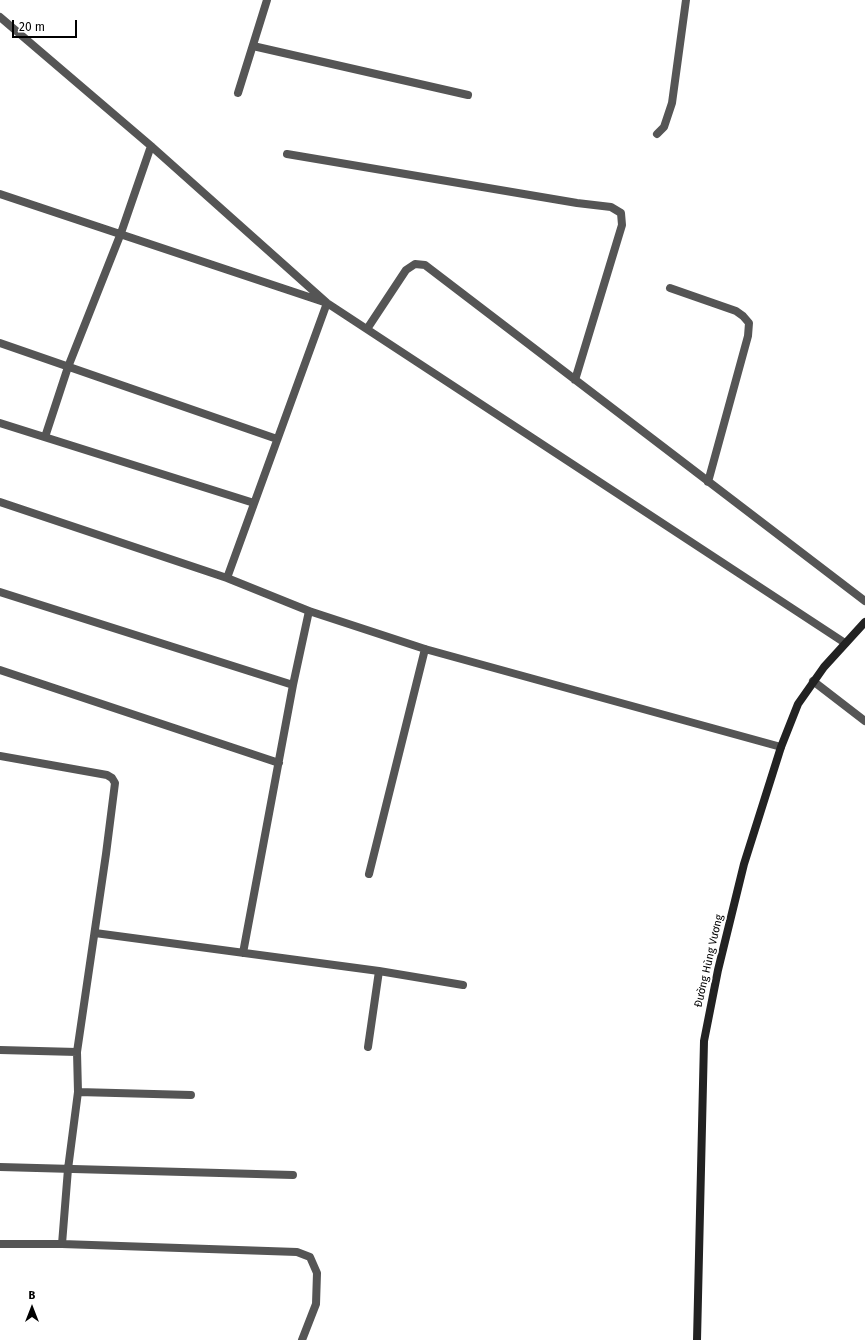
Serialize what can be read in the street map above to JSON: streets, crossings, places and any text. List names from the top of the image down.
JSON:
{
  "streets": {
    "street": ["Đường Hùng Vương"]
  },
  "scale_bar": "20 m",
  "north": "top"
}
